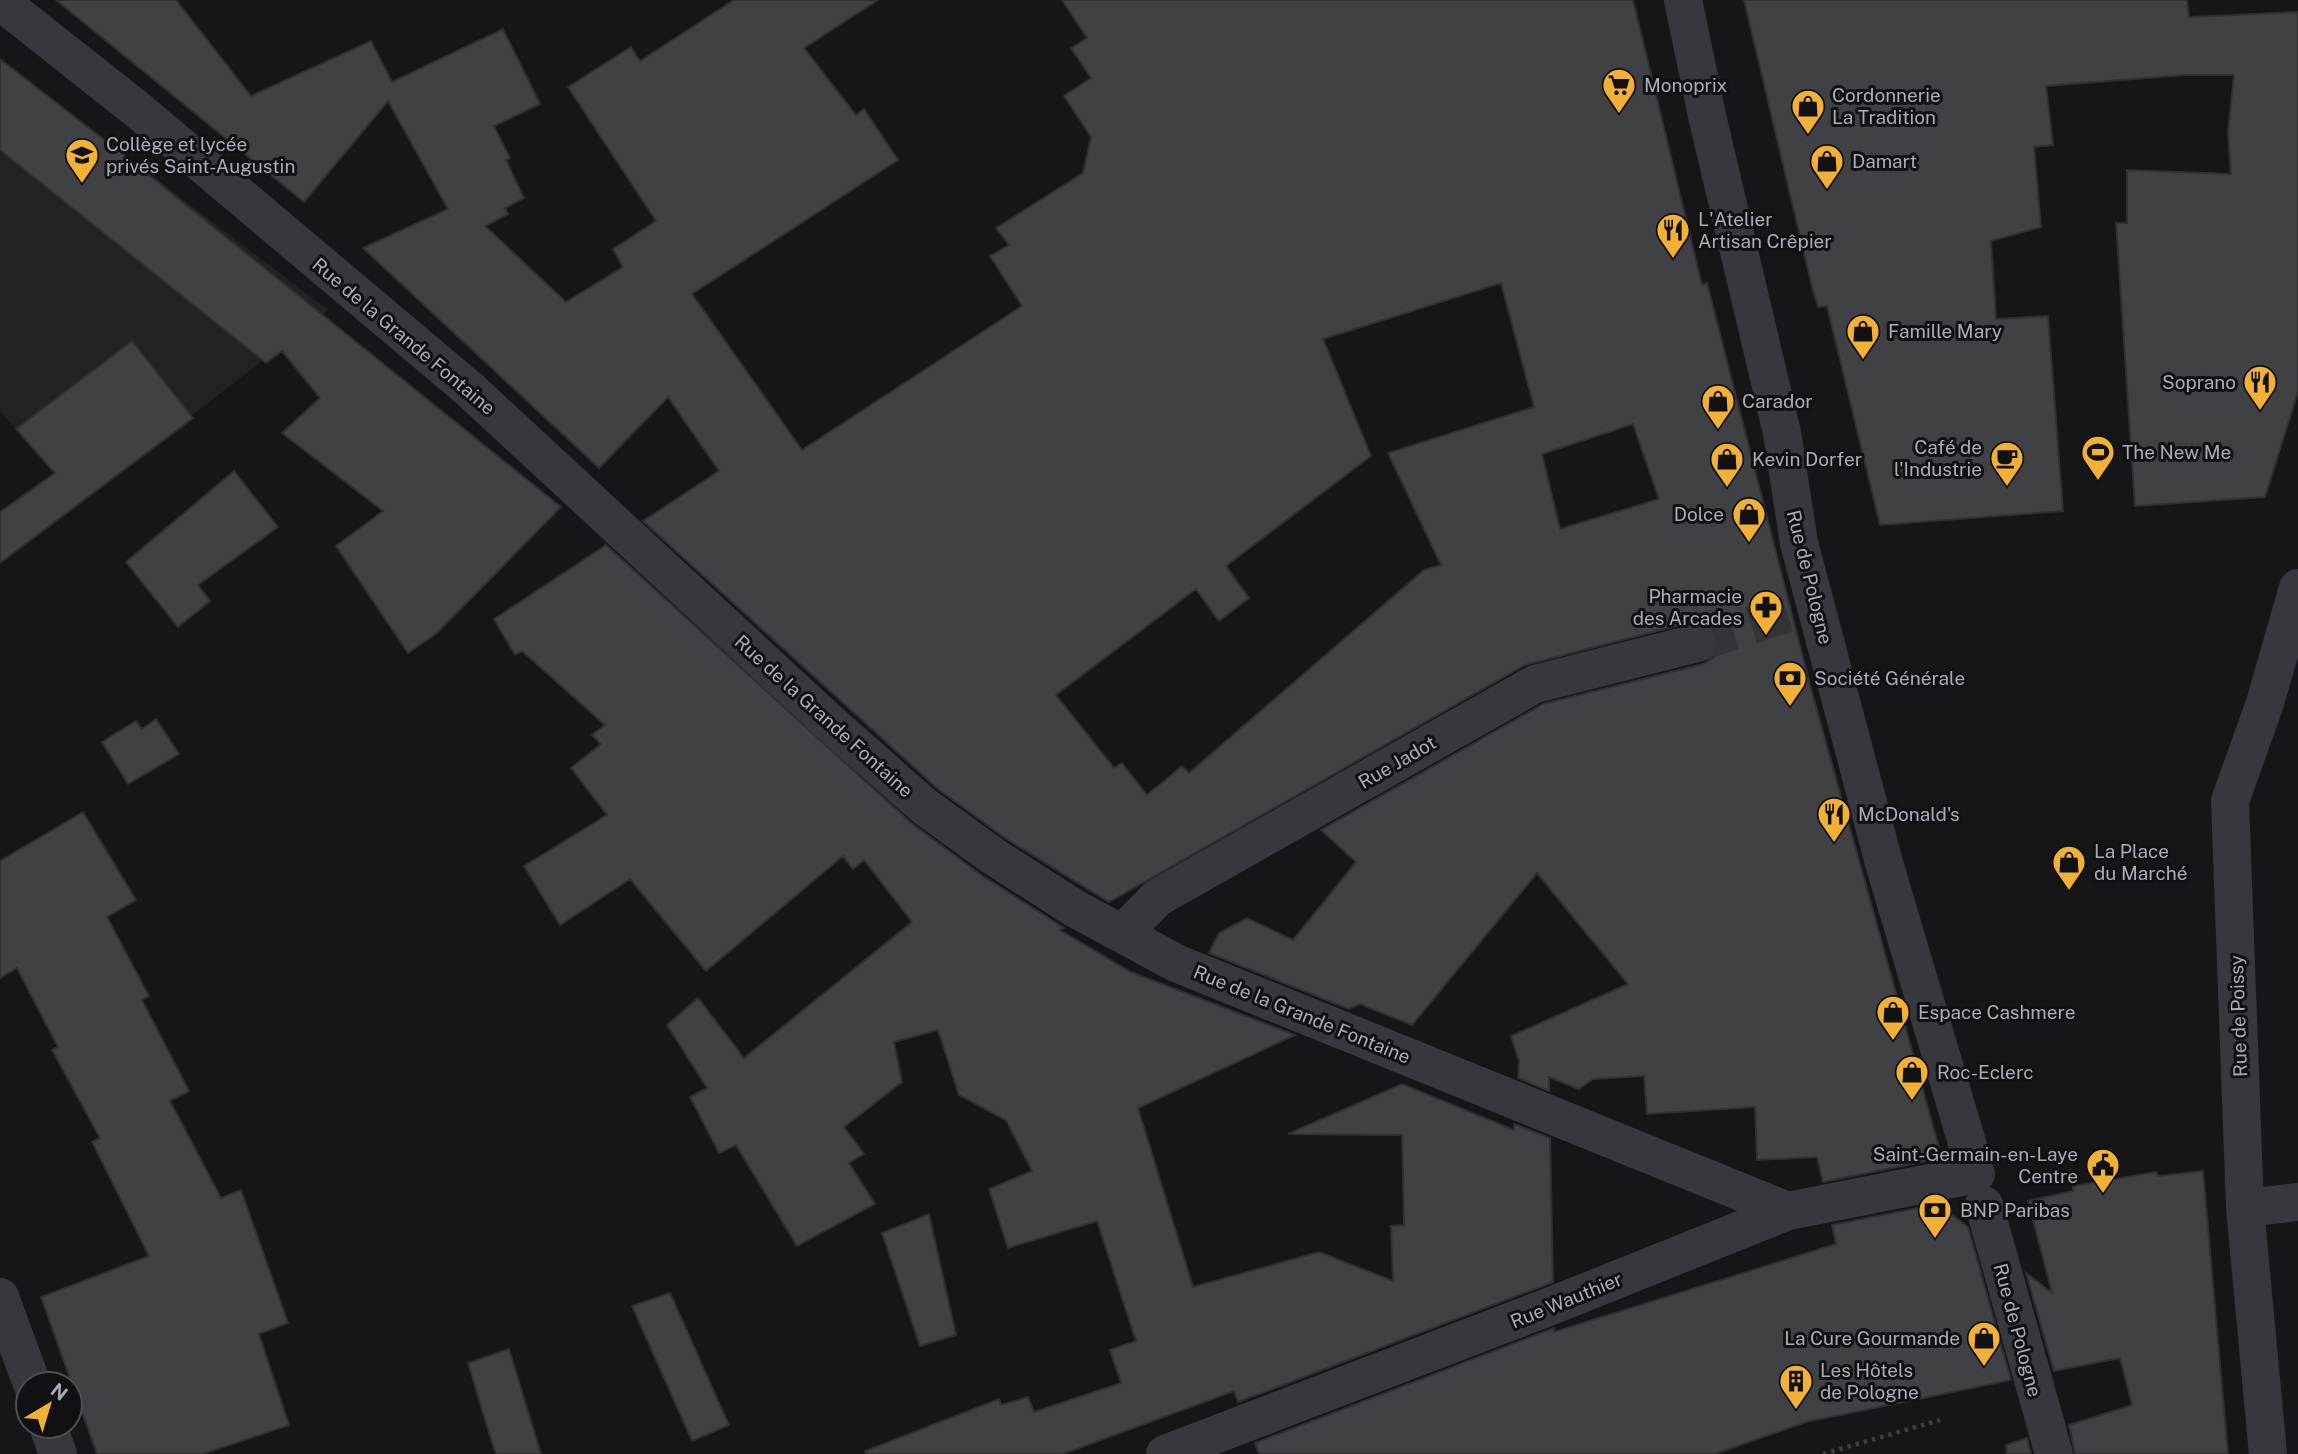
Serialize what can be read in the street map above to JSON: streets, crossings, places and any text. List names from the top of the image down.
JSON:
{
  "streets": {
    "street": [
      "Rue de la Grande Fontaine",
      "Rue de Pologne",
      "Rue Jadot",
      "Rue de Poissy",
      "Rue Wauthier"
    ]
  },
  "crossings": [
    ["Rue de la Grande Fontaine", "Rue Jadot"],
    ["Rue de la Grande Fontaine", "Rue Wauthier"],
    ["Rue de Pologne", "Rue Wauthier"]
  ],
  "places": {
    "supermarket": ["Monoprix"],
    "shop": [
      "Cordonnerie La Tradition",
      "Damart",
      "Famille Mary",
      "Carador",
      "Kevin Dorfer",
      "Dolce",
      "La Place du Marché",
      "Espace Cashmere",
      "Roc-Eclerc",
      "La Cure Gourmande"
    ],
    "school or university": ["Collège et lycée privés Saint-Augustin"],
    "restaurant": ["L'Atelier Artisan Crêpier", "Soprano", "McDonald's"],
    "sports": ["The New Me"],
    "cafe": ["Café de l'Industrie"],
    "pharmacy": ["Pharmacie des Arcades"],
    "bank": ["Société Générale", "BNP Paribas"],
    "public building": ["Saint-Germain-en-Laye Centre"],
    "building": ["Les Hôtels de Pologne"]
  },
  "north": "top right"
}
